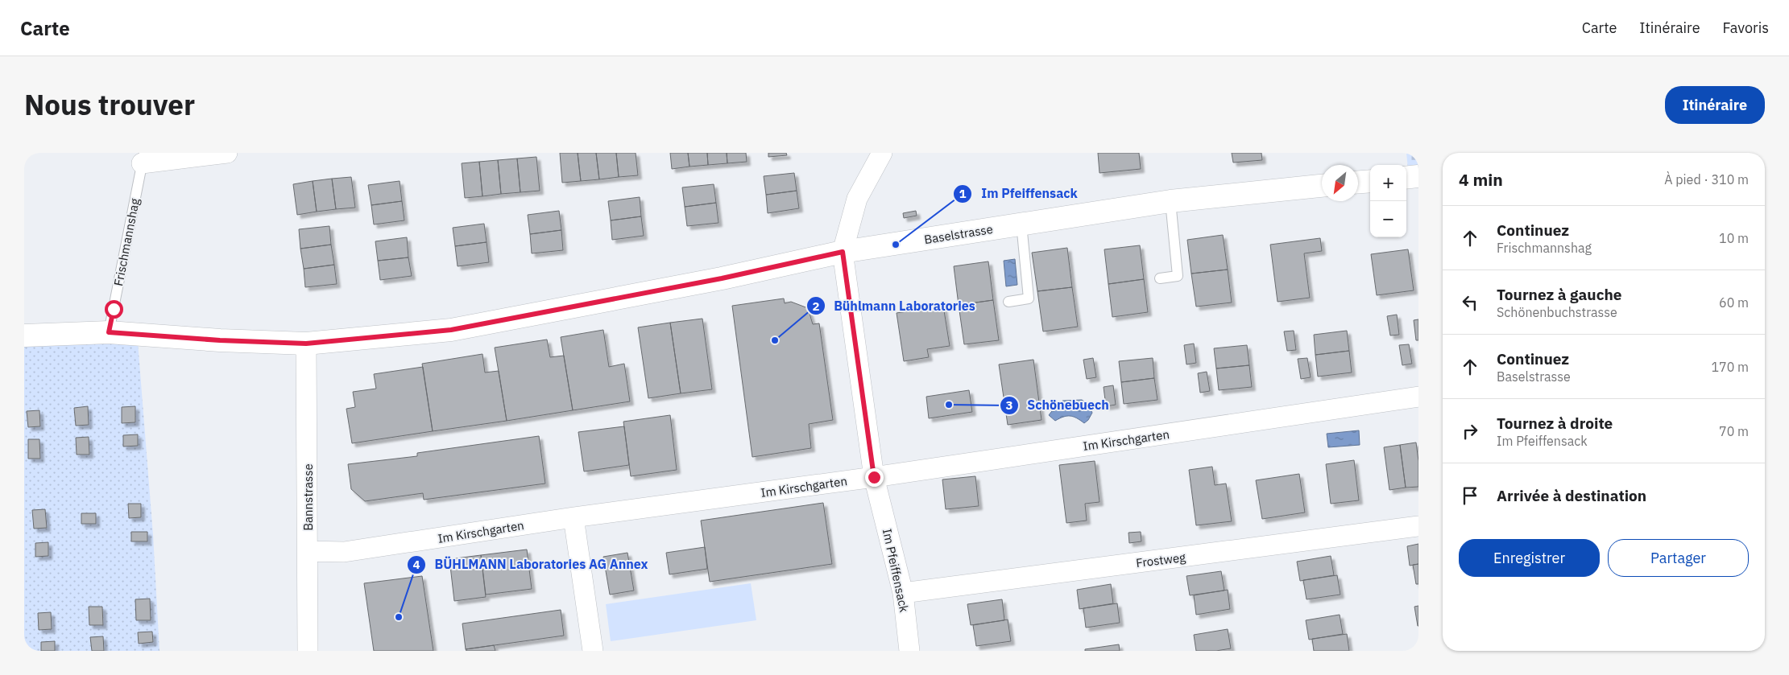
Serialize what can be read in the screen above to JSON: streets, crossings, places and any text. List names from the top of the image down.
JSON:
{
  "streets": {
    "street": [
      "Baselstrasse",
      "Im Kirschgarten",
      "Bannstrasse",
      "Frostweg",
      "Im Pfeiffensack"
    ],
    "lane": ["Frischmannshag"]
  },
  "crossings": [
    ["Baselstrasse", "Frischmannshag"],
    ["Baselstrasse", "Bannstrasse"],
    ["Baselstrasse", "Im Pfeiffensack"],
    ["Im Kirschgarten", "Bannstrasse"],
    ["Im Kirschgarten", "Im Pfeiffensack"],
    ["Frostweg", "Im Pfeiffensack"]
  ],
  "places": [
    "Im Pfeiffensack",
    "Bühlmann Laboratories",
    "Schönebuech",
    "BÜHLMANN Laboratories AG Annex"
  ],
  "north": "bottom left",
  "page": {
    "header": "Carte",
    "nav": ["Carte", "Itinéraire", "Favoris"],
    "title": "Nous trouver",
    "buttons": [
      "Itinéraire",
      ["Enregistrer", "Partager"]
    ],
    "heading": ["4 min", "À pied · 310 m"],
    "map_buttons": ["+", "−"],
    "list": [
      ["Continuez", "Frischmannshag", "10 m"],
      ["Tournez à gauche", "Schönenbuchstrasse", "60 m"],
      ["Continuez", "Baselstrasse", "170 m"],
      ["Tournez à droite", "Im Pfeiffensack", "70 m"],
      "Arrivée à destination"
    ]
  }
}
